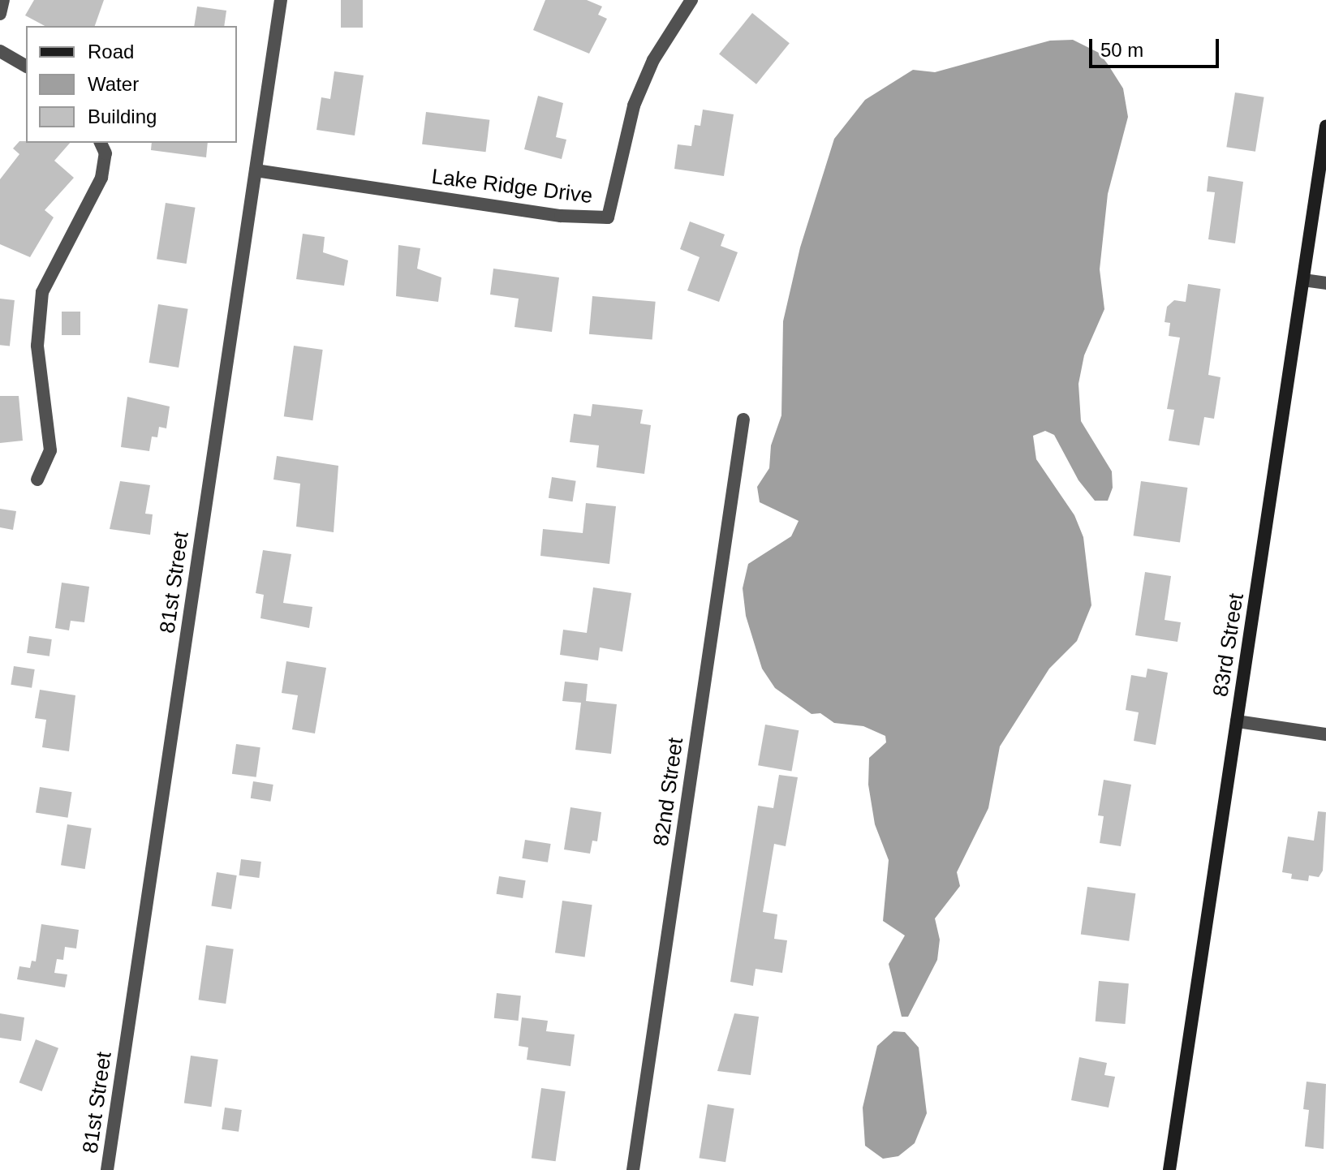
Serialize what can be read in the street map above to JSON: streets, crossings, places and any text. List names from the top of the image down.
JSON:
{
  "streets": {
    "street": [
      "Lake Ridge Drive",
      "81st Street",
      "83rd Street",
      "82nd Street"
    ]
  },
  "crossings": [
    ["Lake Ridge Drive", "81st Street"]
  ],
  "legend": ["Road", "Water", "Building"],
  "scale_bar": "50 m"
}
